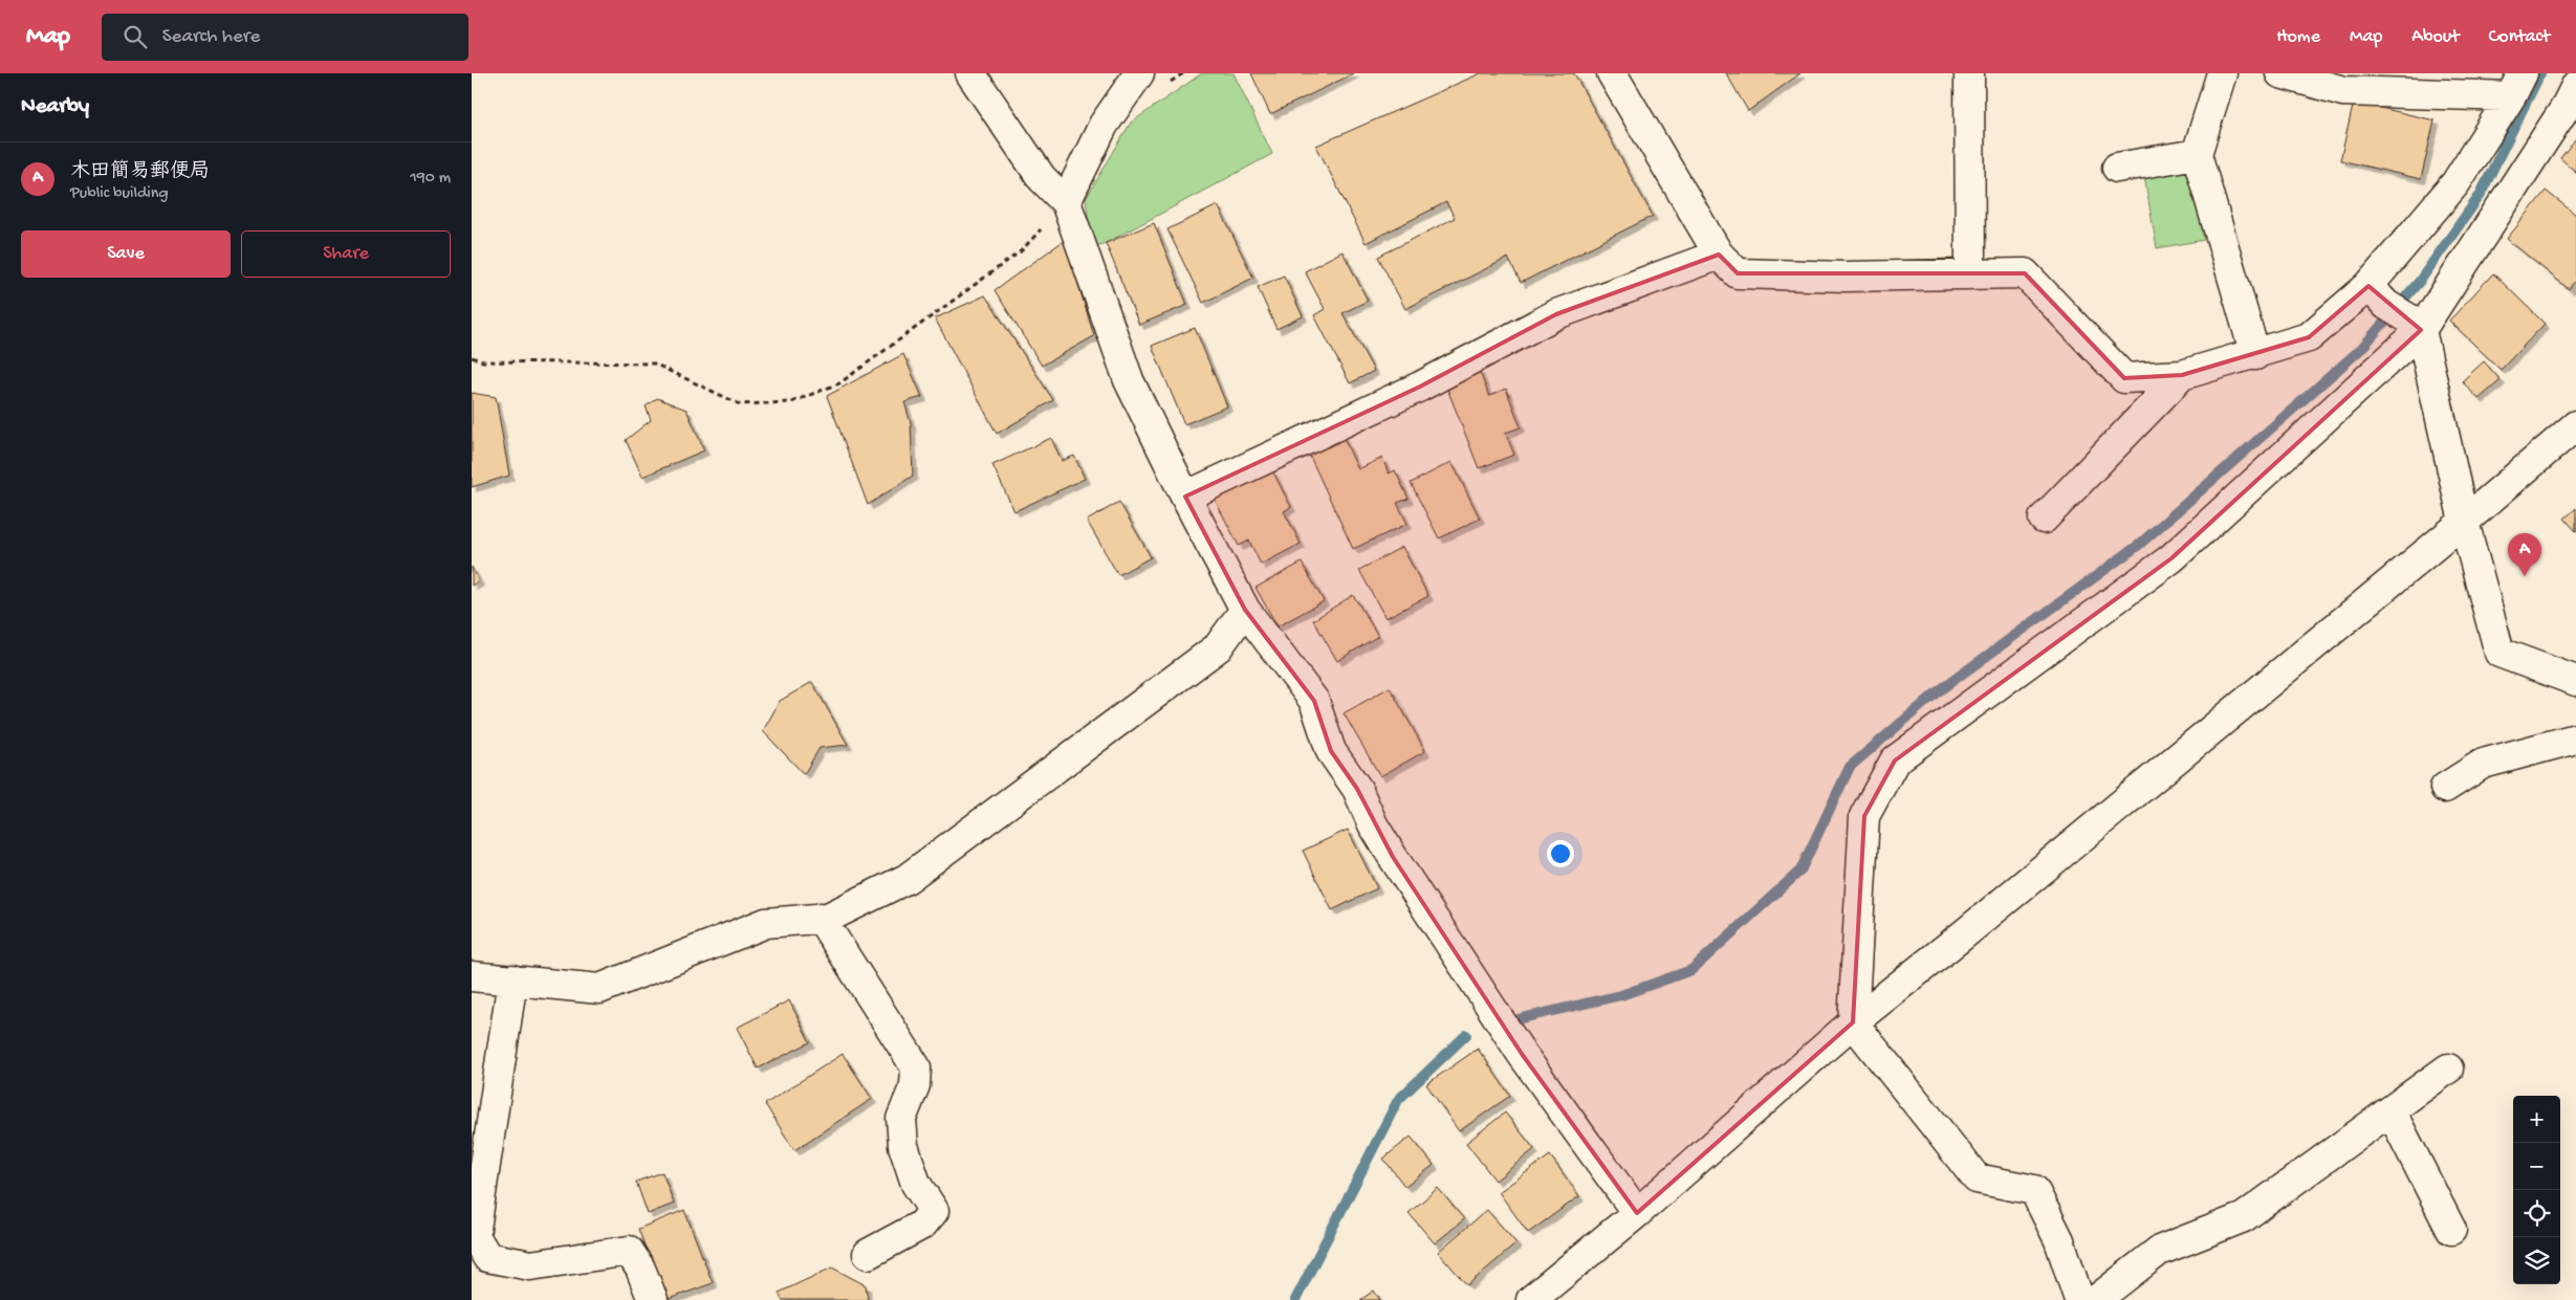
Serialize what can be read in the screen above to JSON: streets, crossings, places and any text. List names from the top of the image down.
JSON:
{
  "page": {
    "header": "Map",
    "search": "Search here",
    "nav": [
      "Home",
      "Map",
      "About",
      "Contact"
    ],
    "heading": "Nearby",
    "list": [
      {
        "mark": "A",
        "name": "木田簡易郵便局",
        "note": "Public building",
        "value": "190 m"
      }
    ],
    "buttons": ["Save", "Share"],
    "pins": "A",
    "map_buttons": ["+", "−"]
  }
}
